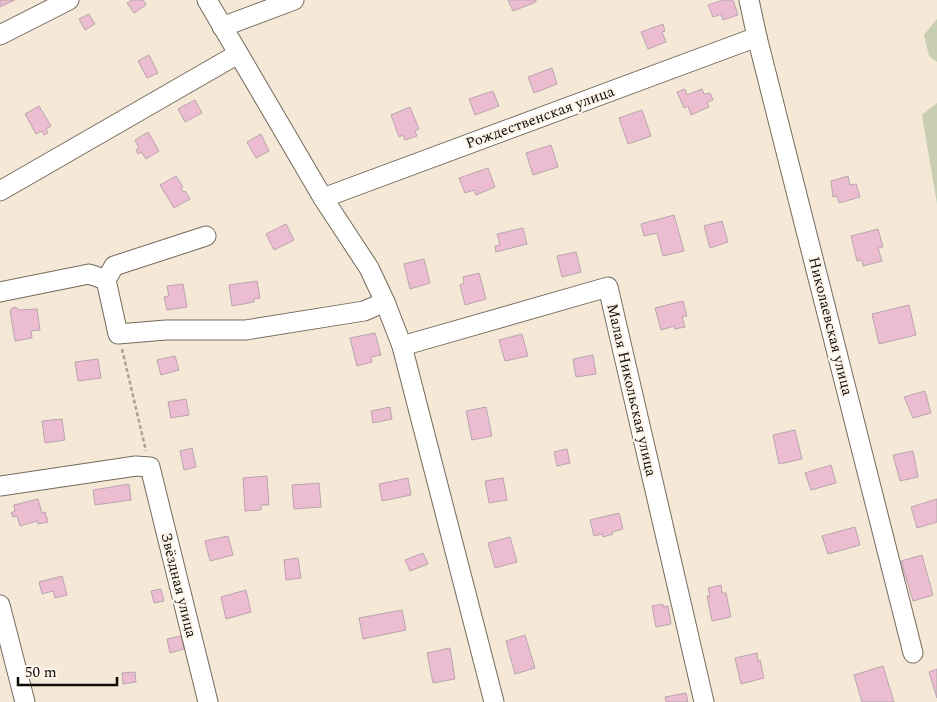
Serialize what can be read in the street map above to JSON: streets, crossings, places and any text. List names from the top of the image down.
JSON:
{
  "streets": {
    "street": [
      "Рождественская улица",
      "Николаевская улица",
      "Малая Никольская улица",
      "Звёздная улица"
    ]
  },
  "crossings": [
    ["Рождественская улица", "Николаевская улица"]
  ],
  "scale_bar": "50 m"
}
